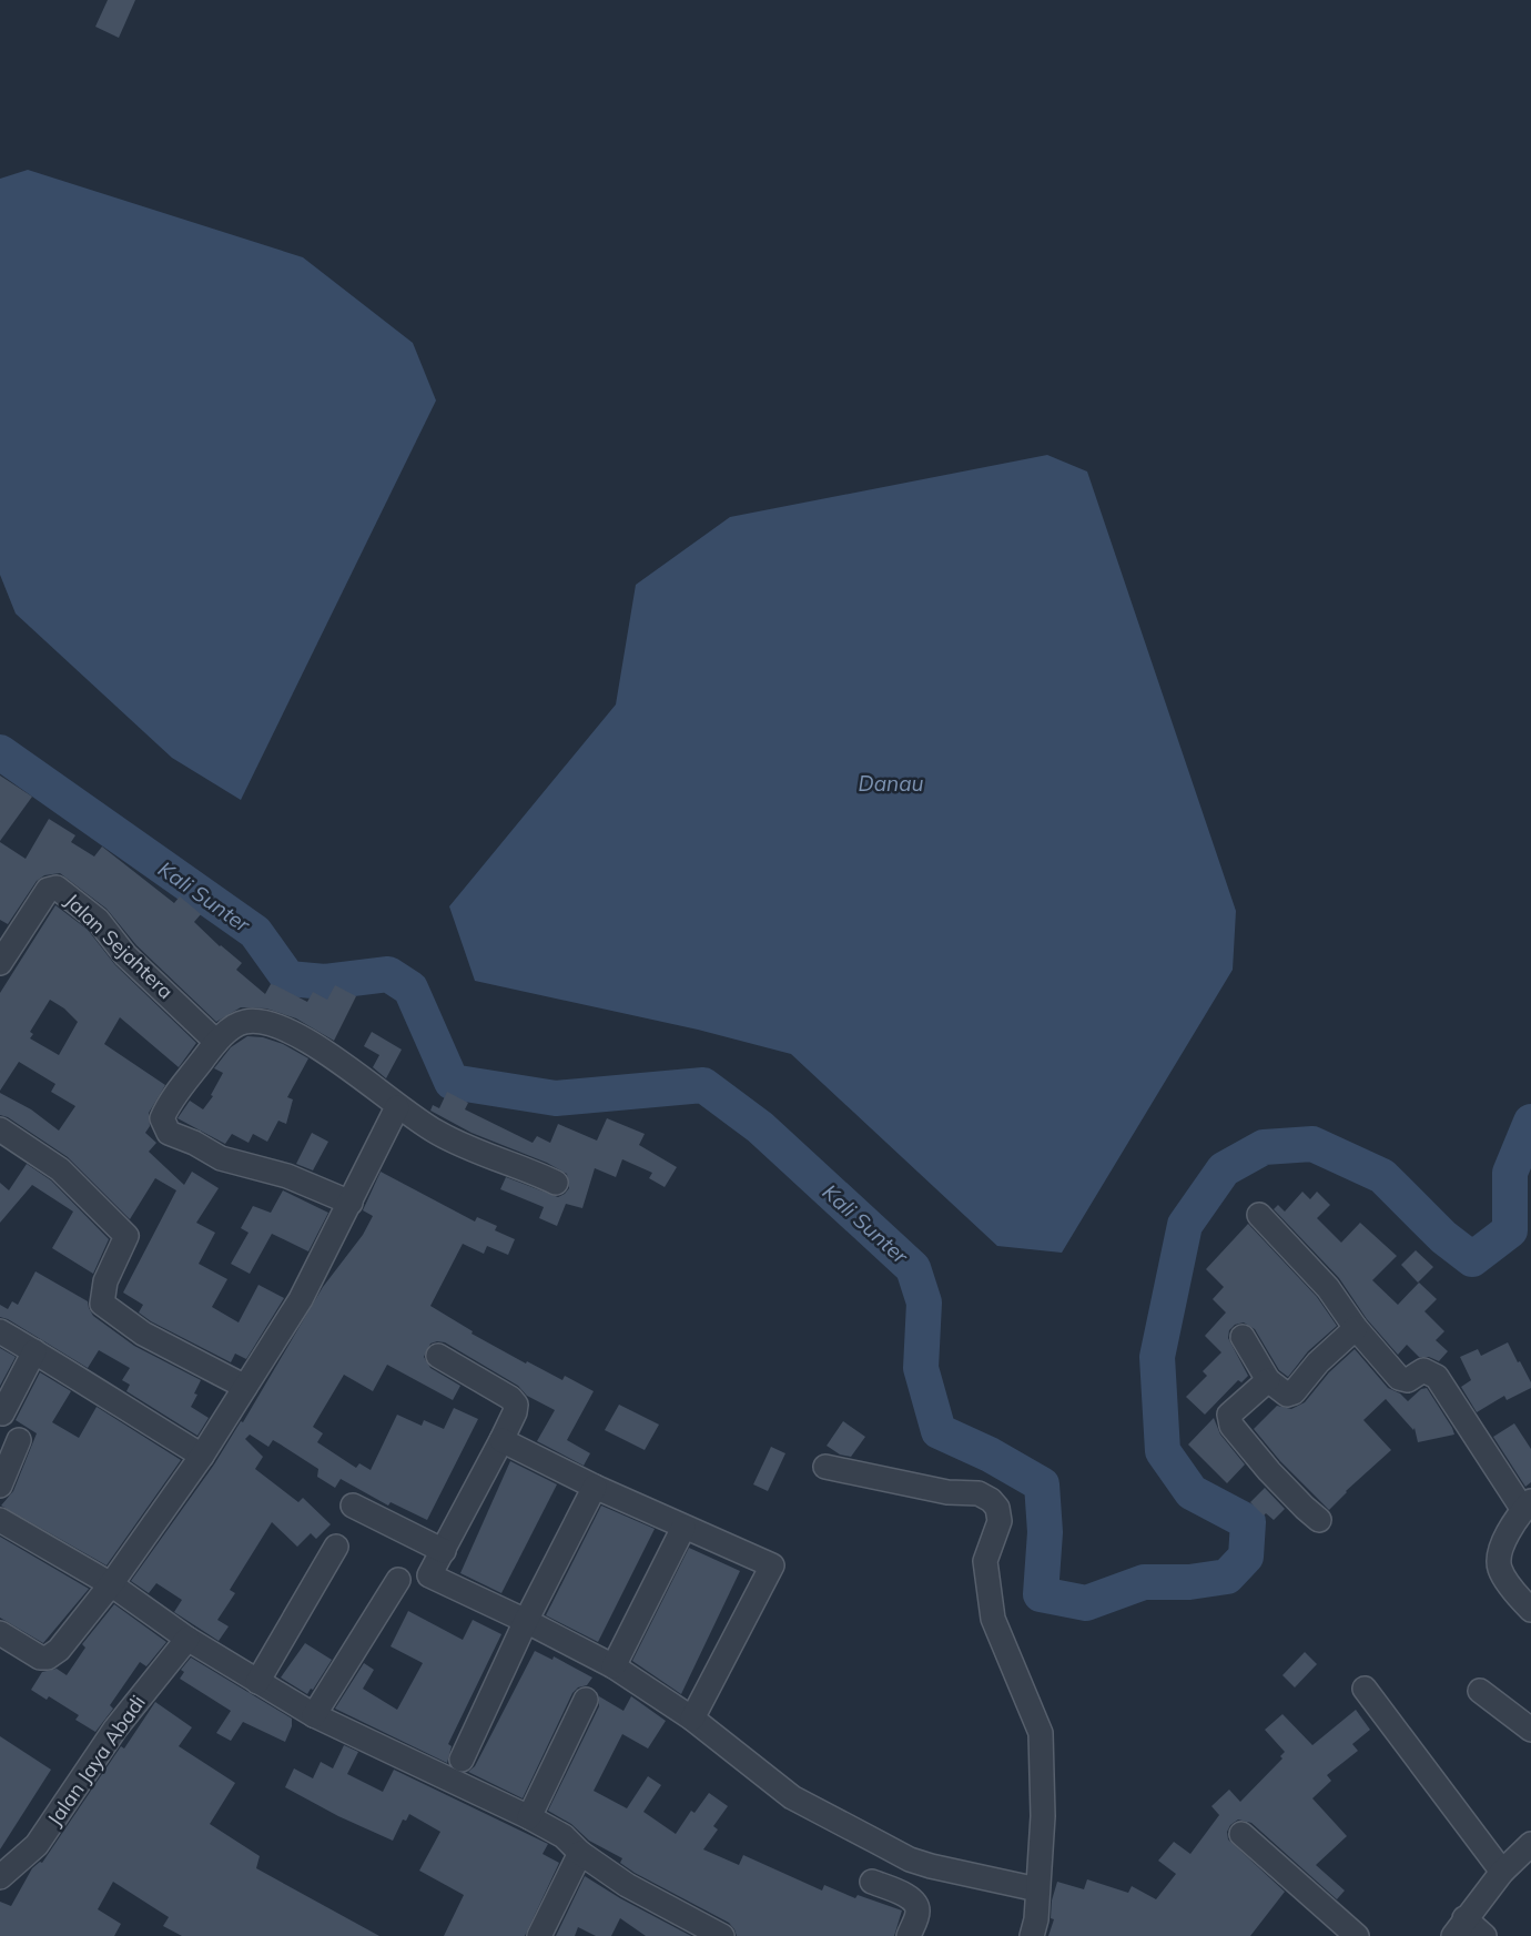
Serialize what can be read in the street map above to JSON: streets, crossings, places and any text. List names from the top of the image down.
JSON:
{
  "streets": {
    "street": ["Jalan Sejahtera", "Jalan Jaya Abadi"]
  },
  "water": ["Danau", "Kali Sunter"]
}
